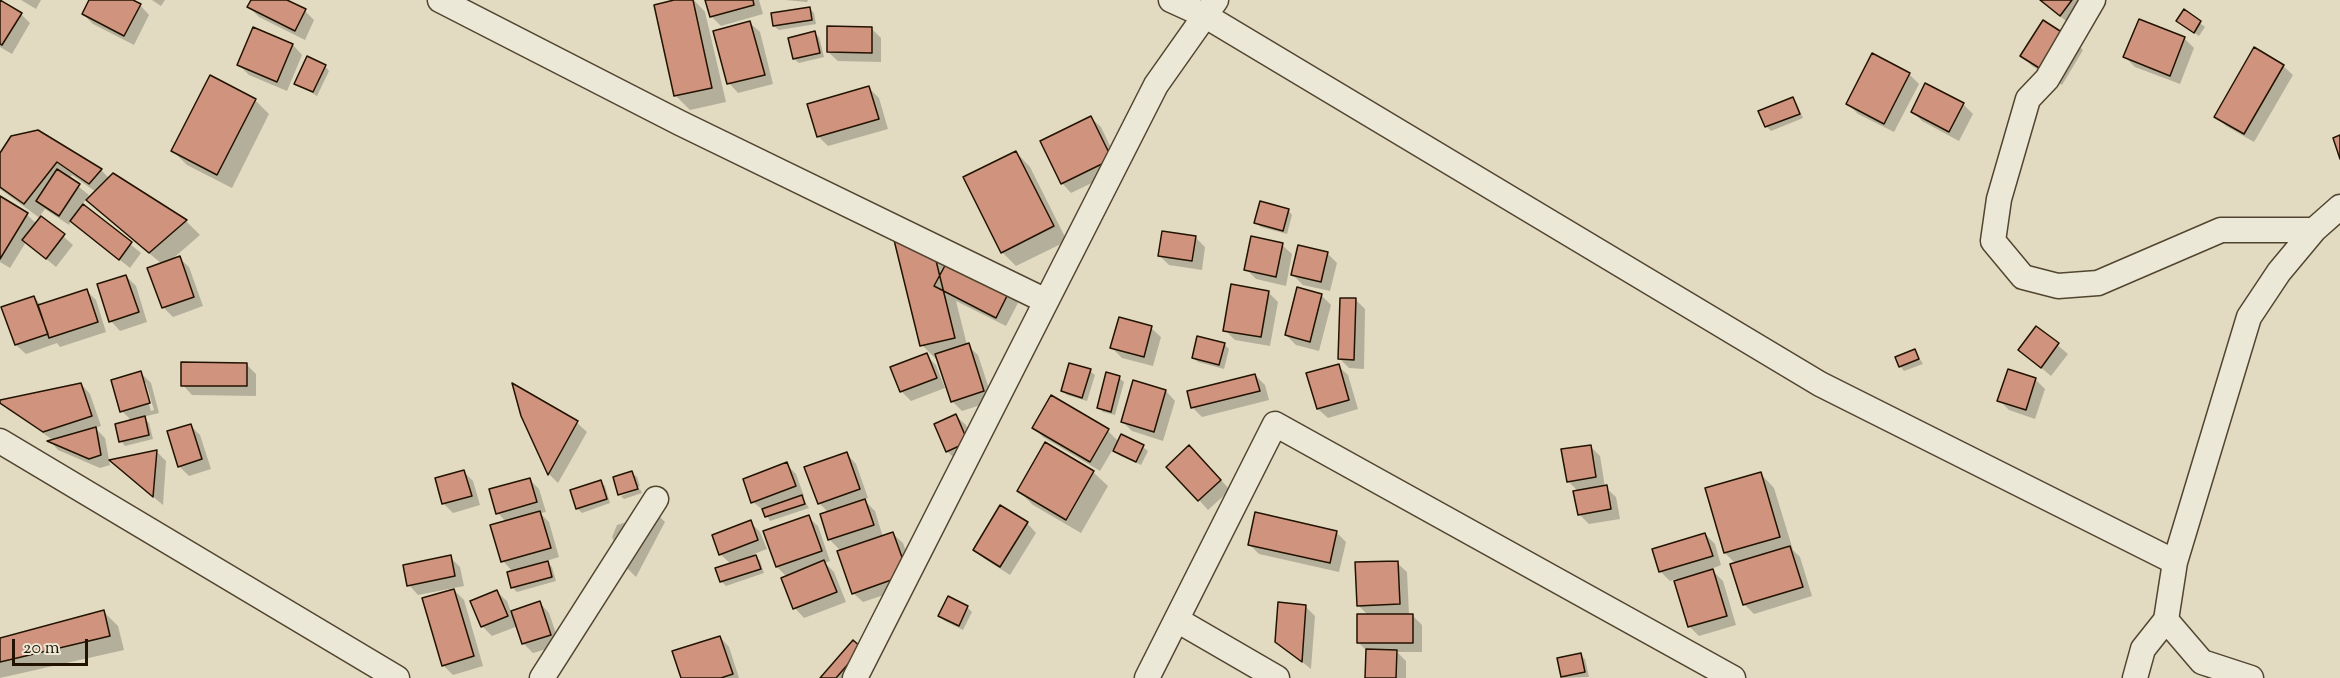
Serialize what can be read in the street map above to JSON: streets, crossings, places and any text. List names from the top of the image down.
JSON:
{
  "scale_bar": "20 m"
}
